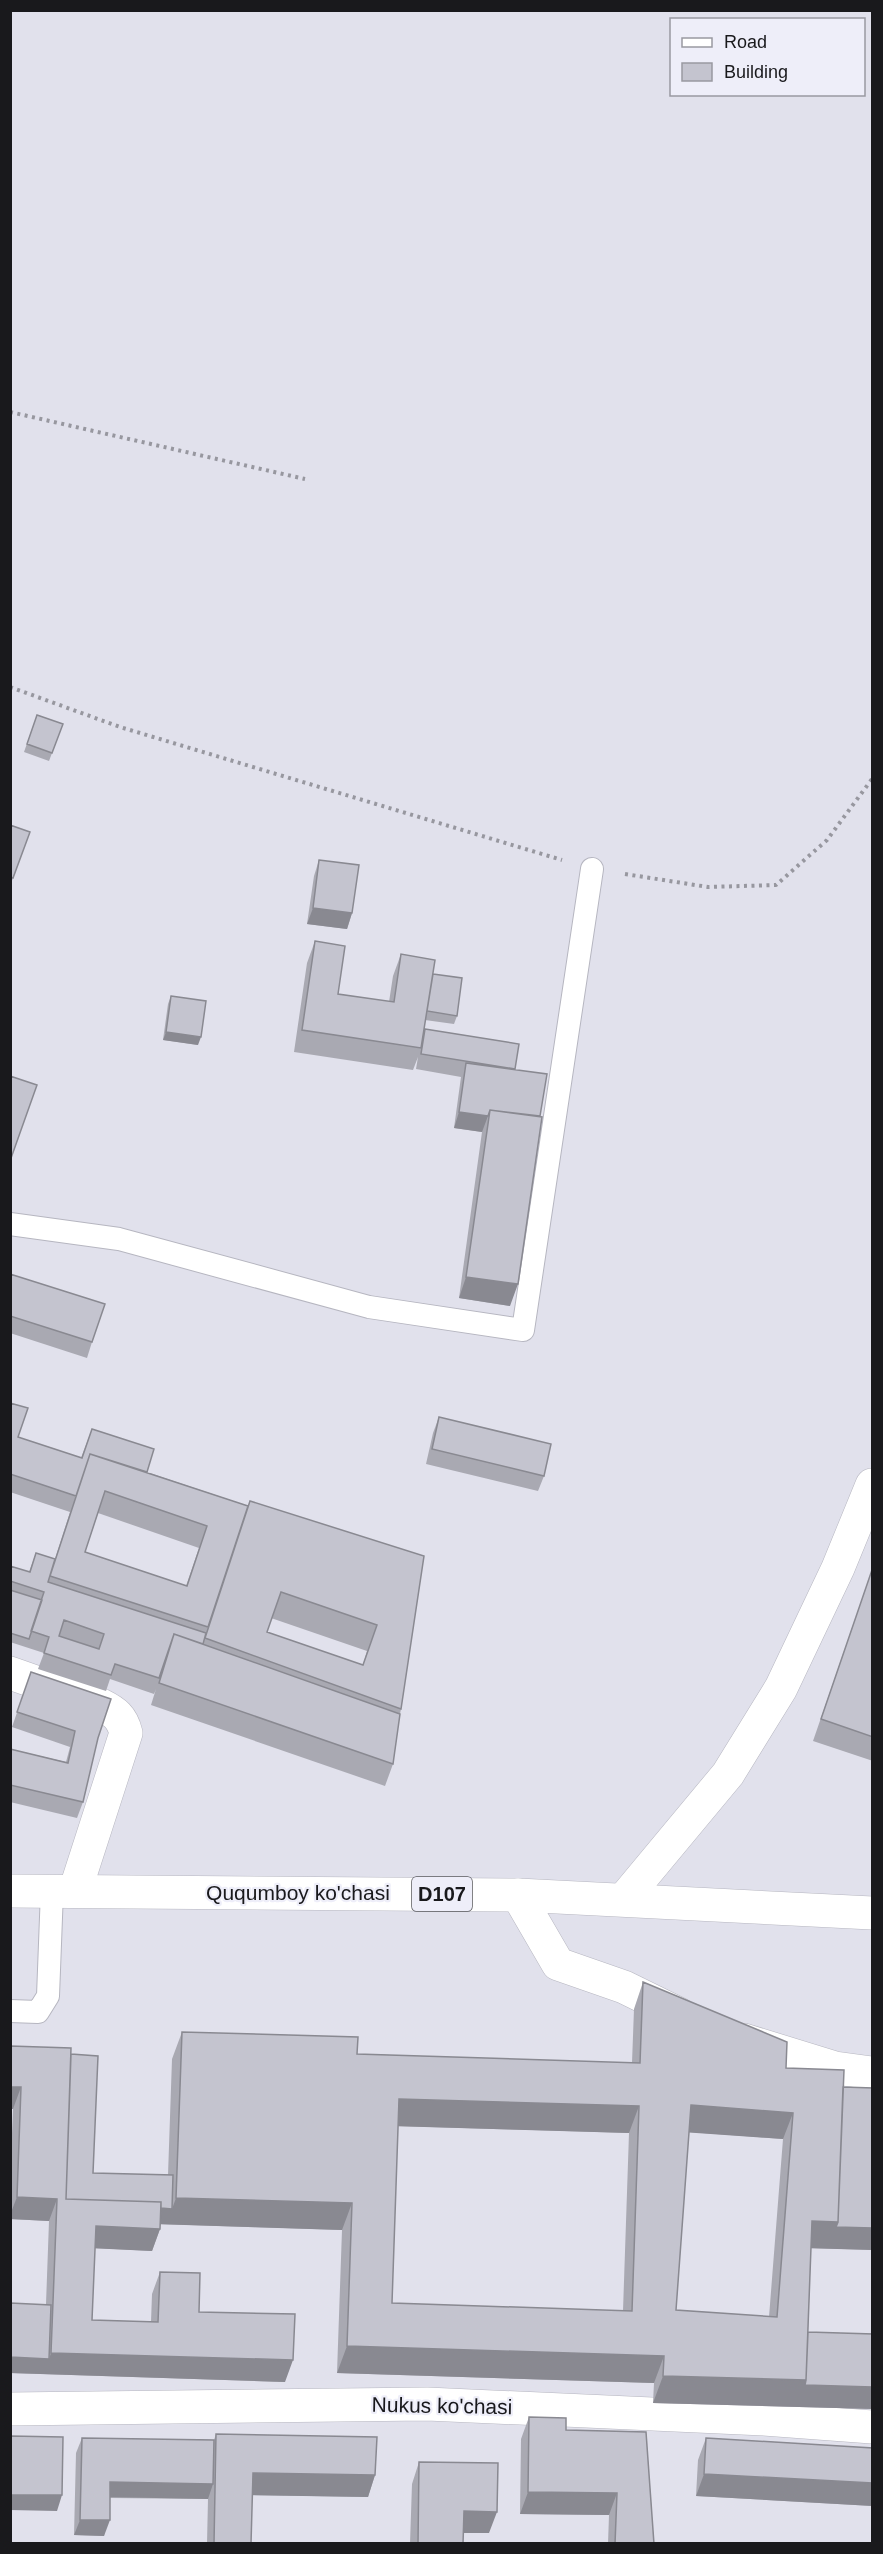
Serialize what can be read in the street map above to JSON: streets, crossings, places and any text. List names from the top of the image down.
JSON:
{
  "streets": {
    "street": ["Ququmboy ko'chasi", "D107", "Nukus ko'chasi"]
  },
  "legend": ["Road", "Building"]
}
